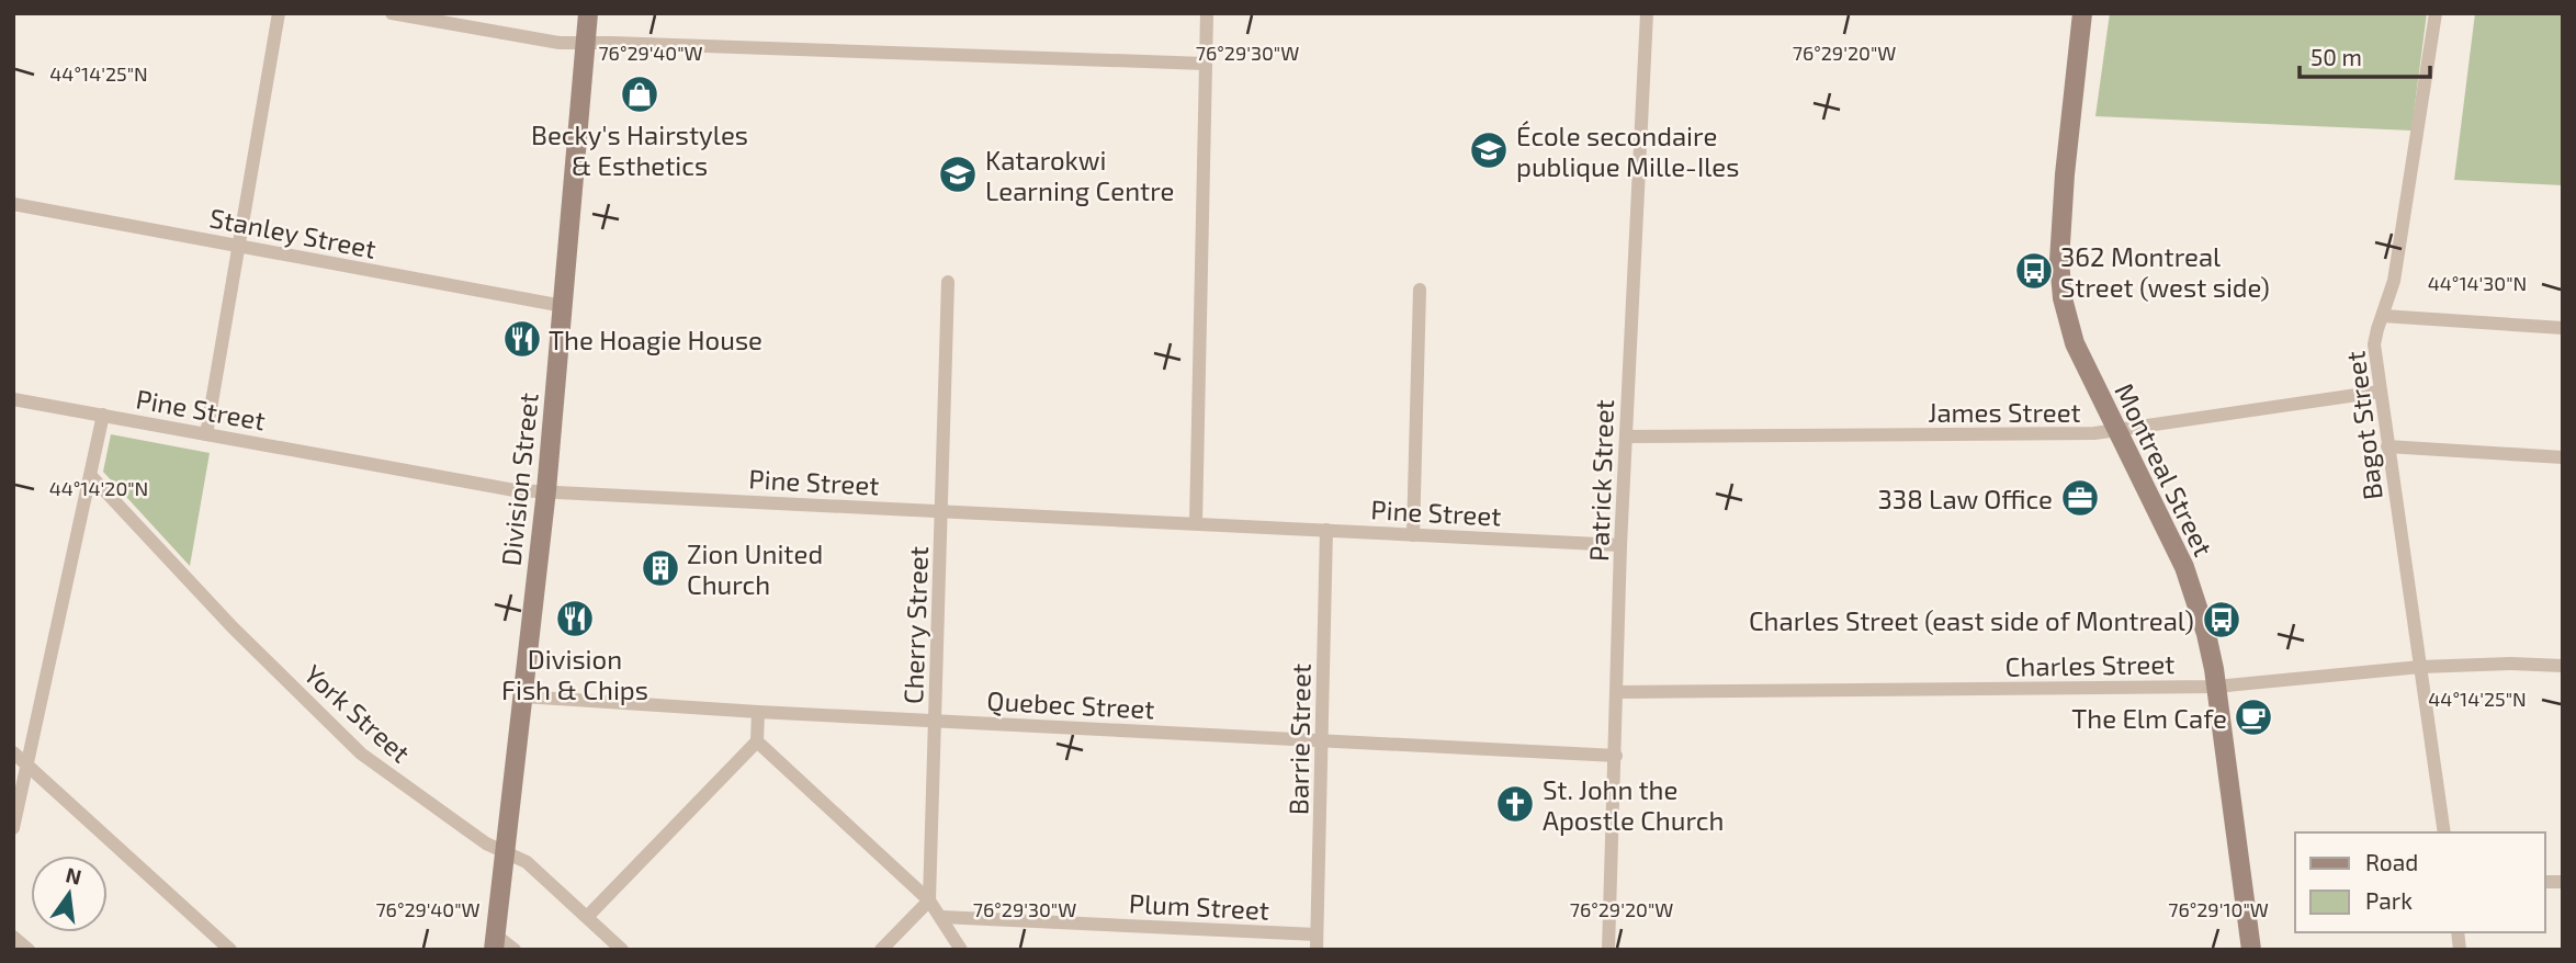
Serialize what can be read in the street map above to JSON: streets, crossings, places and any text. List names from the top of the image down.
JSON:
{
  "streets": {
    "main road": ["Montreal Street", "Division Street"],
    "street": [
      "Stanley Street",
      "Pine Street",
      "James Street",
      "Bagot Street",
      "Patrick Street",
      "Cherry Street",
      "Charles Street",
      "Quebec Street",
      "York Street",
      "Barrie Street",
      "Plum Street"
    ]
  },
  "crossings": [
    ["Stanley Street", "Division Street"],
    ["Pine Street", "Division Street"],
    ["Pine Street", "Patrick Street"],
    ["Pine Street", "Cherry Street"],
    ["Pine Street", "Barrie Street"],
    ["James Street", "Bagot Street"],
    ["James Street", "Montreal Street"],
    ["James Street", "Patrick Street"],
    ["Bagot Street", "Charles Street"],
    ["Montreal Street", "Charles Street"],
    ["Division Street", "Quebec Street"],
    ["Division Street", "York Street"],
    ["Patrick Street", "Charles Street"],
    ["Patrick Street", "Quebec Street"],
    ["Cherry Street", "Quebec Street"],
    ["Quebec Street", "Barrie Street"],
    ["Barrie Street", "Plum Street"]
  ],
  "places": {
    "shop": ["Becky's Hairstyles & Esthetics"],
    "school or university": ["École secondaire publique Mille-Iles", "Katarokwi Learning Centre"],
    "bus stop": ["362 Montreal Street (west side)", "Charles Street (east side of Montreal)"],
    "restaurant": ["The Hoagie House", "Division Fish & Chips"],
    "office": ["338 Law Office"],
    "building": ["Zion United Church"],
    "cafe": ["The Elm Cafe"],
    "church": ["St. John the Apostle Church"]
  },
  "legend": ["Road", "Park"],
  "scale_bar": "50 m",
  "north": "top",
  "coordinates": [
    "76°29'40\"W",
    "76°29'30\"W",
    "76°29'20\"W",
    "44°14'25\"N",
    "44°14'30\"N",
    "44°14'20\"N",
    "76°29'10\"W"
  ]
}
